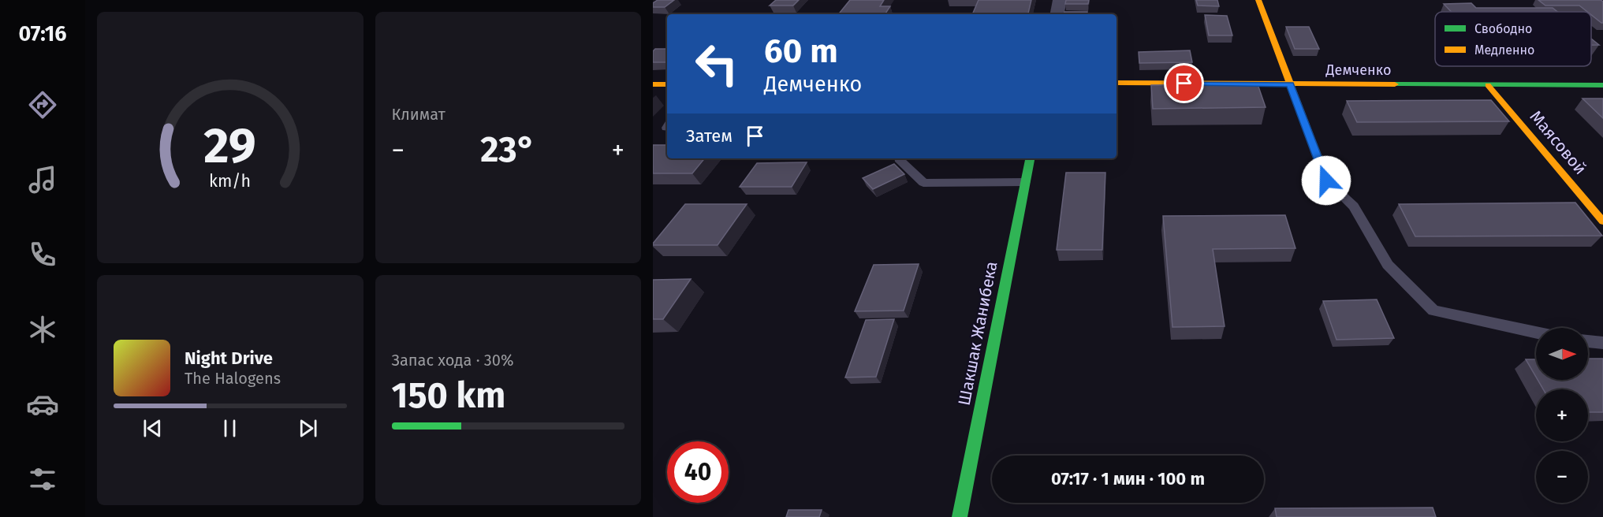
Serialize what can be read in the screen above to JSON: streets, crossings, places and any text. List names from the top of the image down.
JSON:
{
  "streets": {
    "street": ["Демченко", "Маясовой", "Шакшак Жанибека"]
  },
  "crossings": [
    ["Демченко", "Маясовой"]
  ],
  "legend": ["Свободно", "Медленно"],
  "north": "right",
  "page": {
    "tabs": "07:16",
    "tile": [
      "Климат",
      ["Запас хода · 30%", "150 km"]
    ],
    "turn": ["60 m", "Демченко"],
    "then": "Затем",
    "heat": ["−", "23°", "+"],
    "map_buttons": ["+", "−"],
    "song": ["Night Drive", "The Halogens"],
    "limit": "40",
    "trip": "07:17 · 1 мин · 100 m",
    "gauge": ["29", "km/h"]
  }
}
